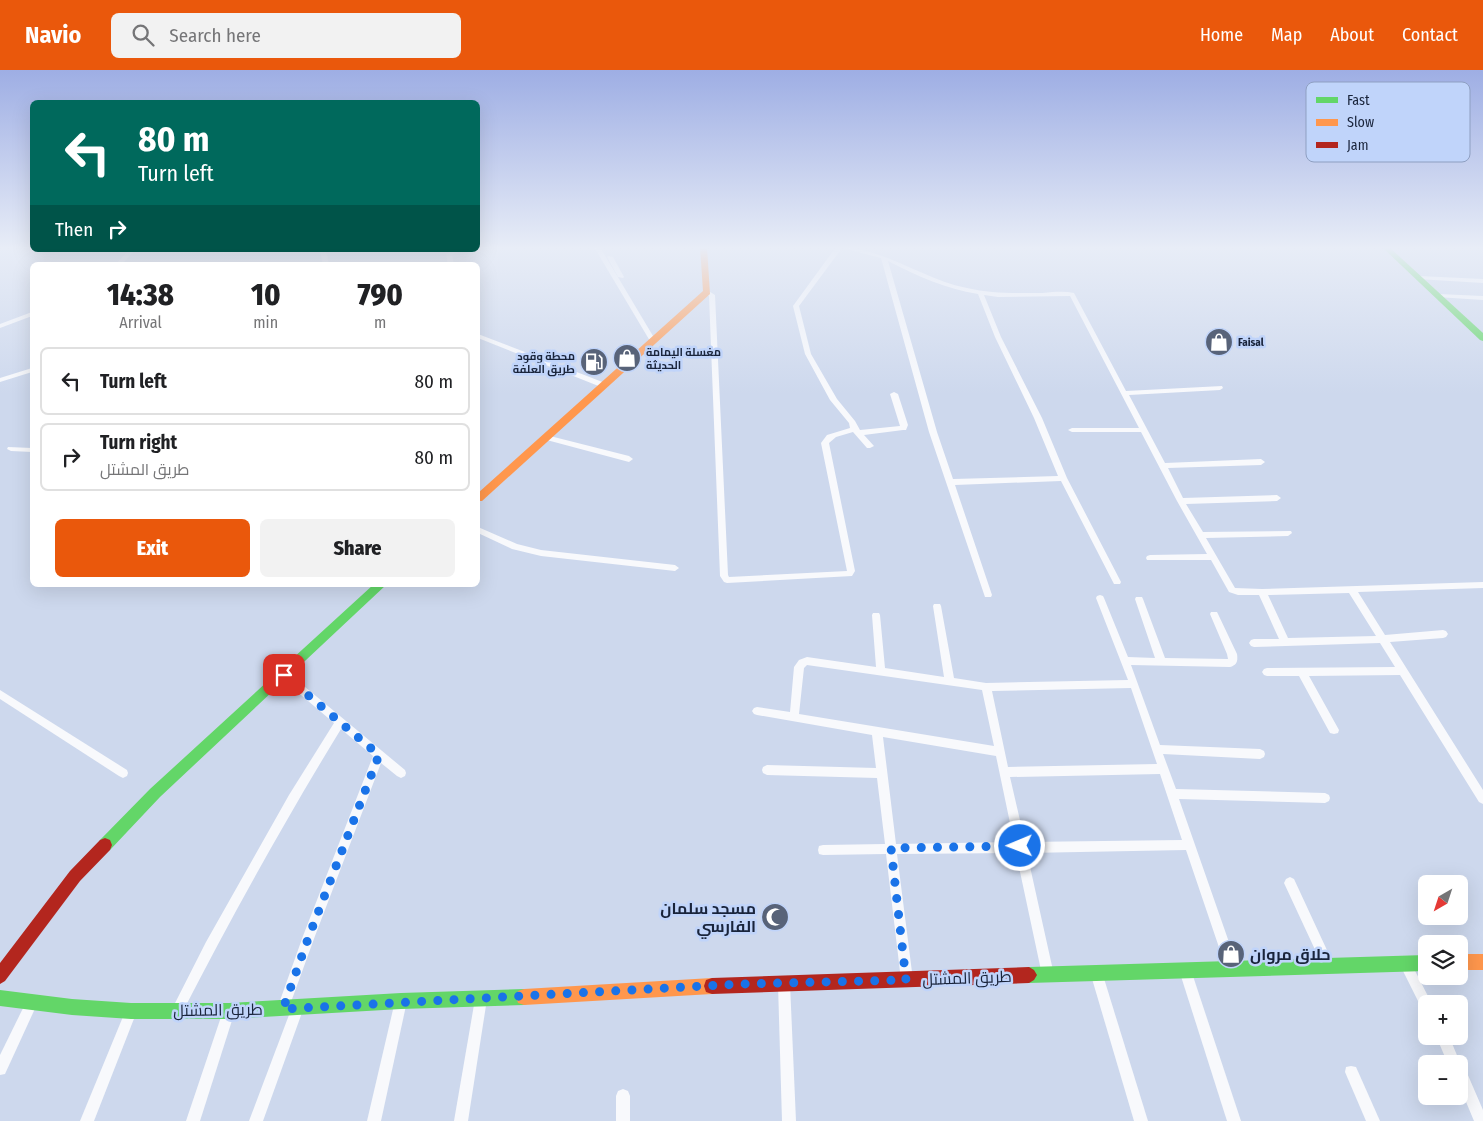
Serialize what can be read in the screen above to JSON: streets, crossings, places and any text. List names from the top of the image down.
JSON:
{
  "streets": {
    "main road": ["طريق المشتل"]
  },
  "places": {
    "shop": ["Faisal", "مغسلة اليمامة الحديثة", "حلاق مروان"],
    "fuel station": ["محطة وقود طريق العلفة"],
    "mosque": ["مسجد سلمان الفارسي"]
  },
  "legend": ["Fast", "Slow", "Jam"],
  "north": "bottom left",
  "page": {
    "header": "Navio",
    "search": "Search here",
    "nav": [
      "Home",
      "Map",
      "About",
      "Contact"
    ],
    "turn": ["80 m", "Turn left"],
    "then": "Then",
    "eta": [
      "14:38",
      "Arrival",
      "10",
      "min",
      "790",
      "m"
    ],
    "list": [
      {
        "name": "Turn left",
        "value": "80 m"
      },
      {
        "name": "Turn right",
        "note": "طريق المشتل",
        "value": "80 m"
      }
    ],
    "buttons": ["Exit", "Share"],
    "map_buttons": ["+", "−"]
  }
}
